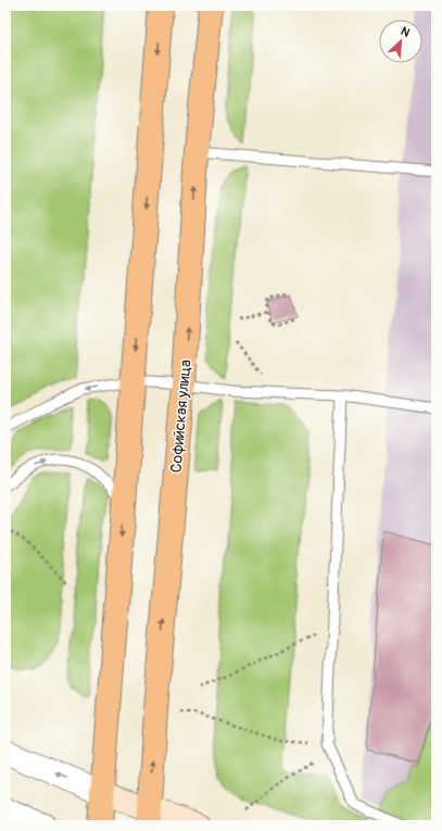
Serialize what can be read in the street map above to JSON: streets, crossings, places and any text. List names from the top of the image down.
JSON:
{
  "streets": {
    "main road": ["Софийская улица"]
  },
  "north": "top right"
}
